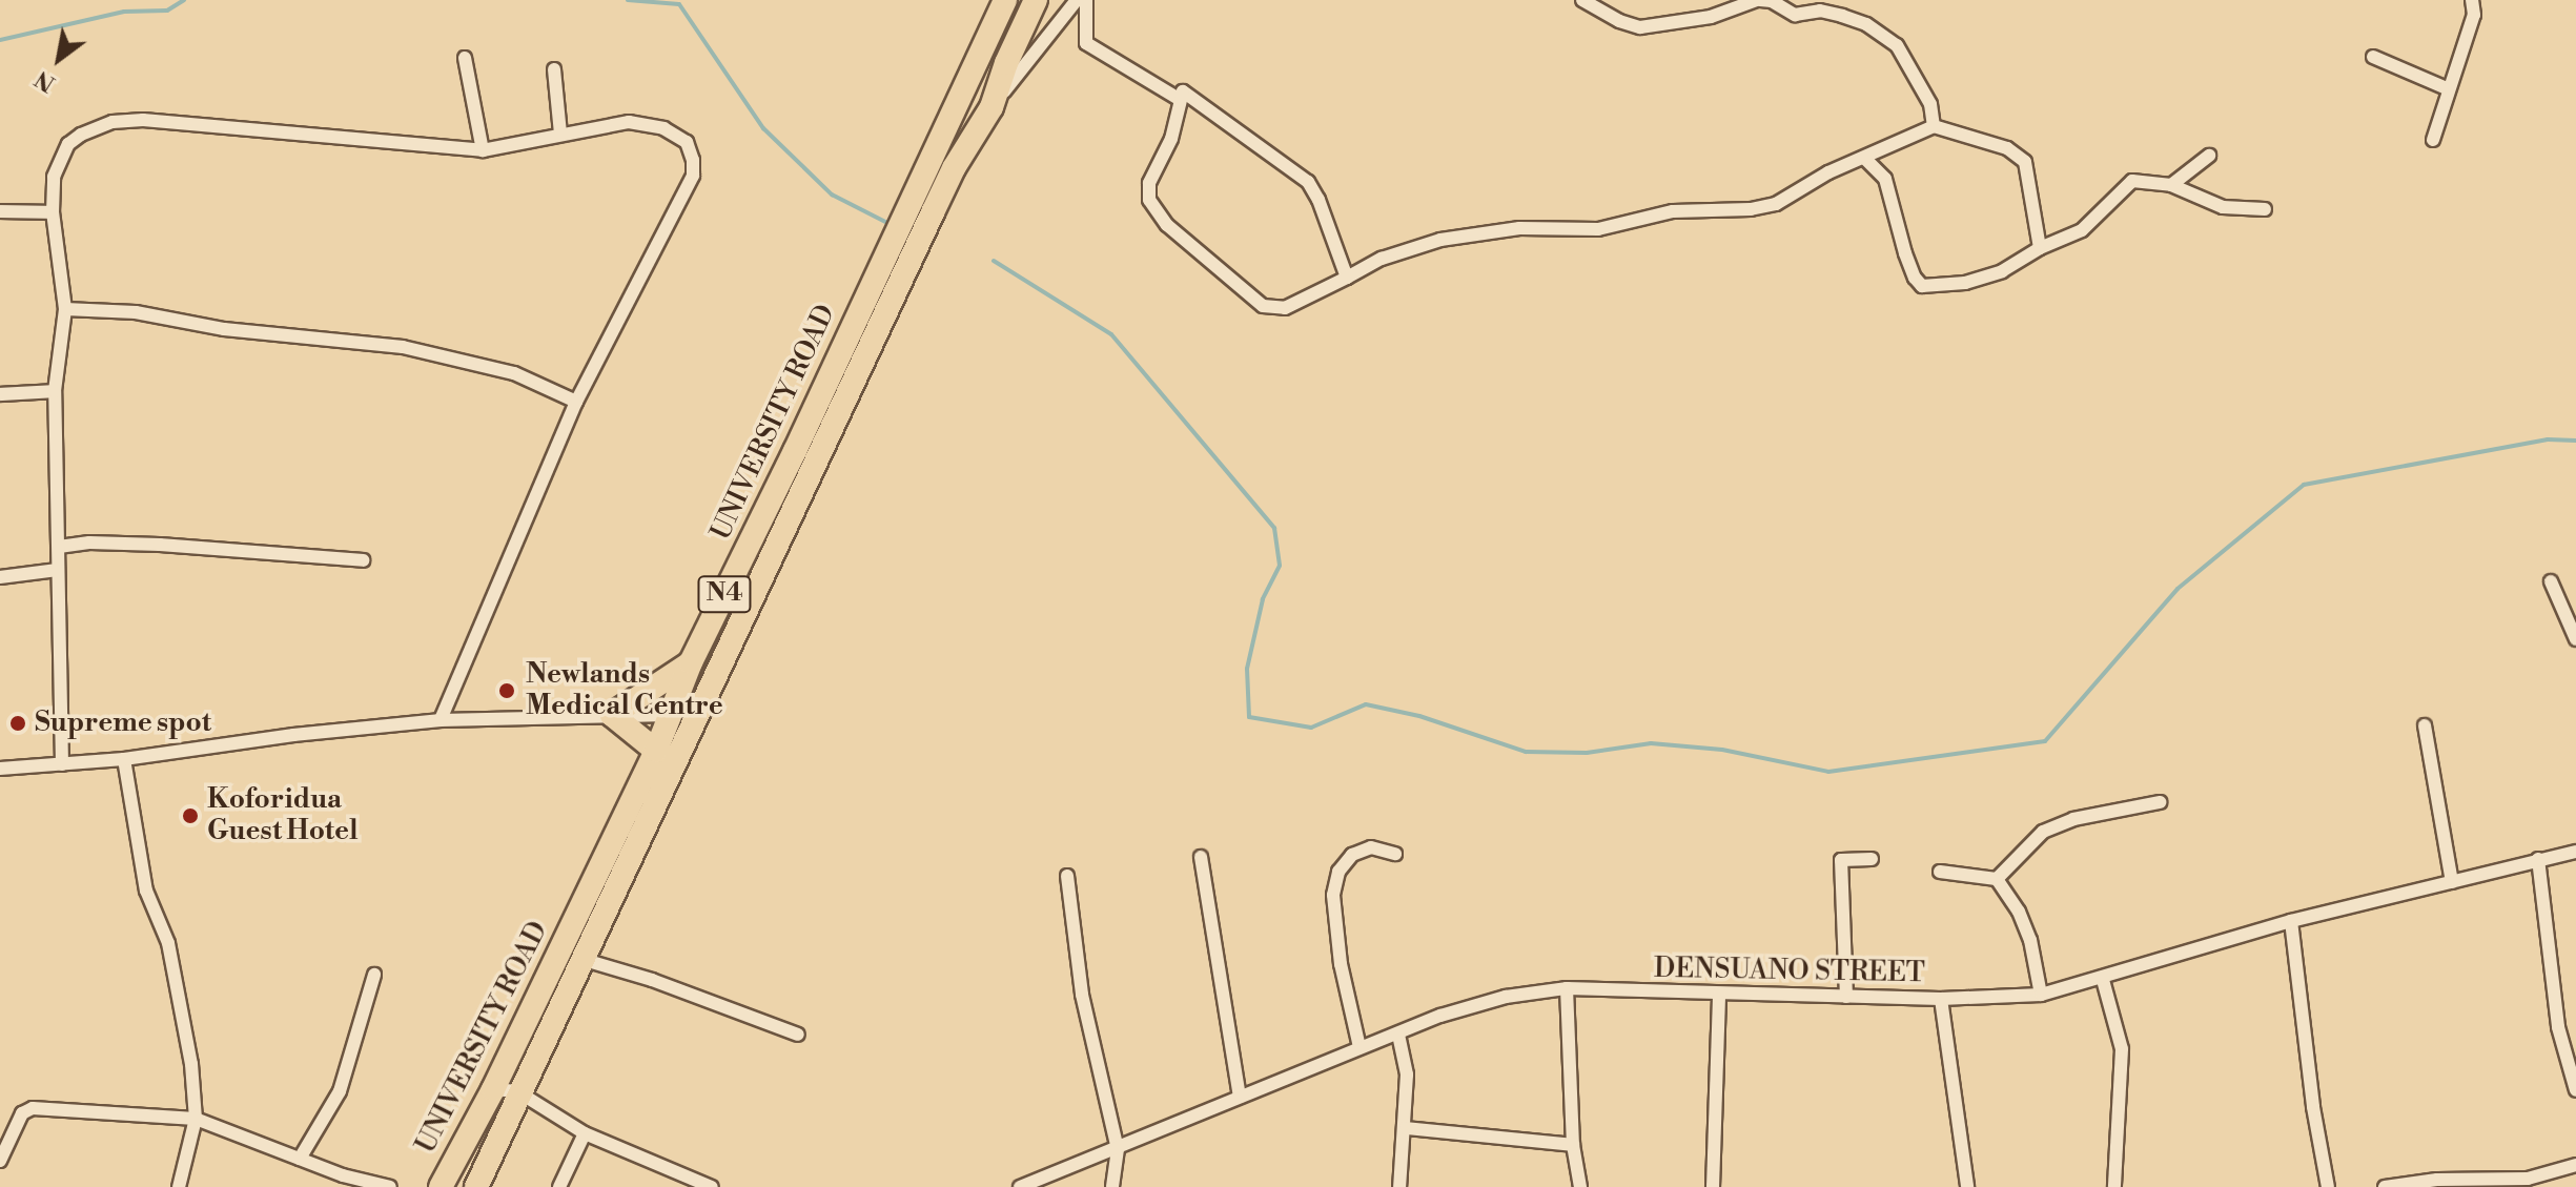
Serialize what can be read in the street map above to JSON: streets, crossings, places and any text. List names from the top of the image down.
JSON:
{
  "streets": {
    "highway": ["UNIVERSITY ROAD", "N4"],
    "street": ["DENSUANO STREET"]
  },
  "places": ["Newlands Medical Centre", "Supreme spot", "Koforidua Guest Hotel"],
  "north": "bottom left"
}
